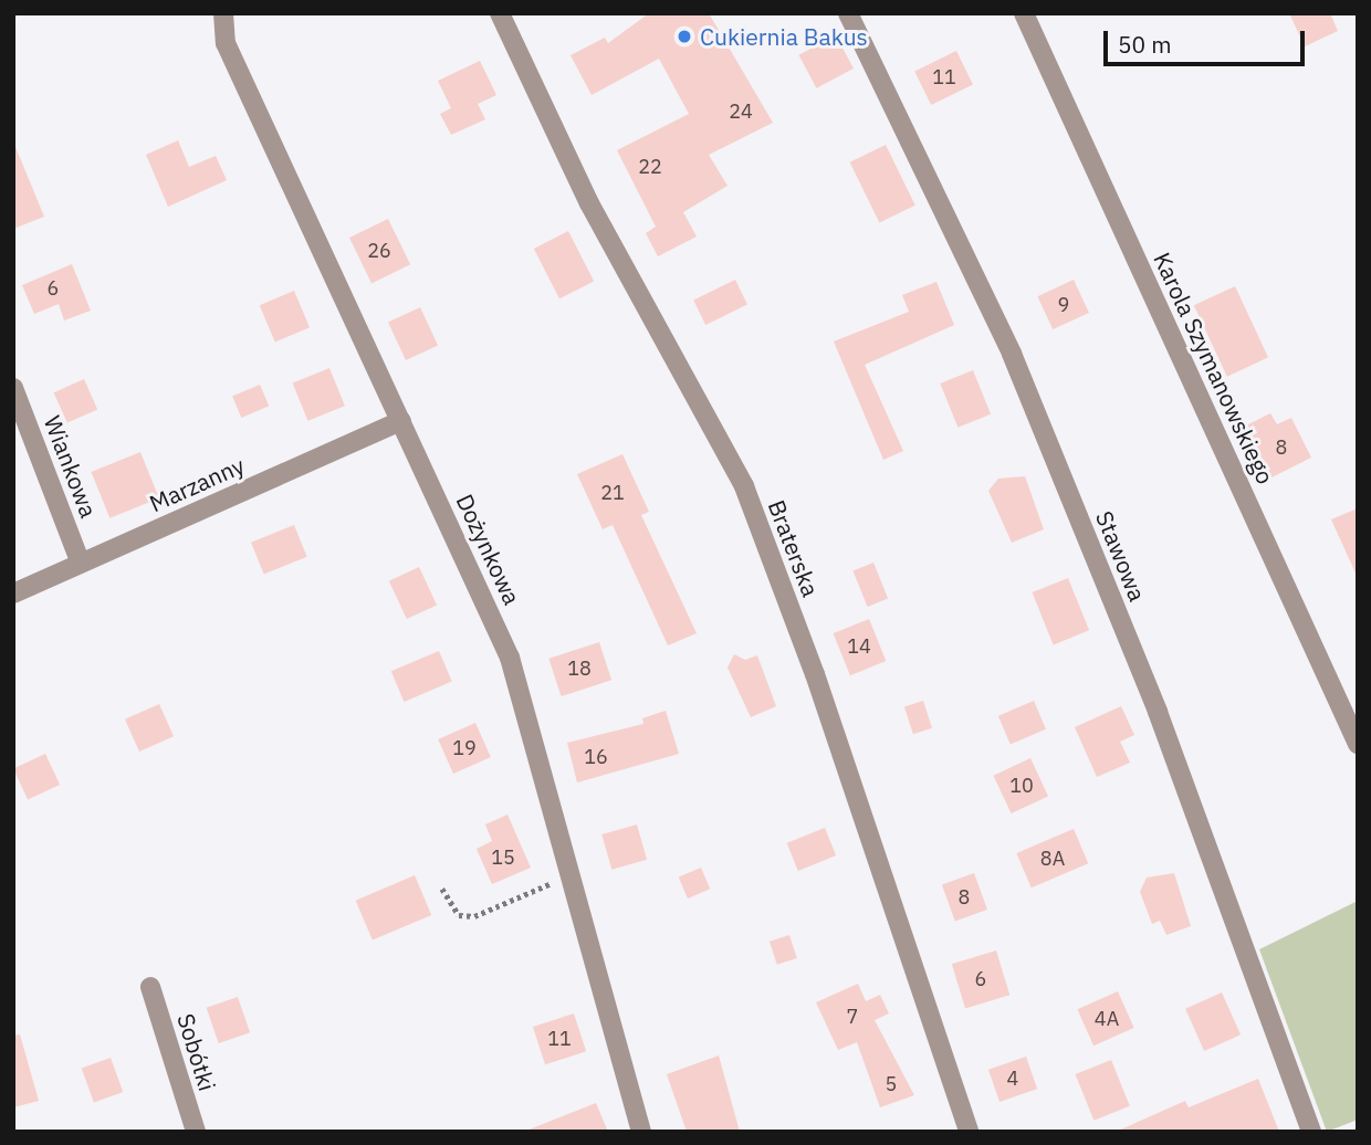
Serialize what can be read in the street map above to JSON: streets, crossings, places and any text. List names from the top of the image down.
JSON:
{
  "streets": {
    "street": [
      "Karola Szymanowskiego",
      "Wiankowa",
      "Marzanny",
      "Braterska",
      "Dożynkowa",
      "Stawowa",
      "Sobótki"
    ]
  },
  "crossings": [
    ["Wiankowa", "Marzanny"],
    ["Marzanny", "Dożynkowa"]
  ],
  "places": ["Cukiernia Bakus"],
  "house_numbers": [
    "11",
    "24",
    "22",
    "26",
    "6",
    "9",
    "8",
    "21",
    "14",
    "18",
    "19",
    "16",
    "10",
    "15",
    "8A",
    "8",
    "6",
    "7",
    "4A",
    "11",
    "4",
    "5"
  ],
  "scale_bar": "50 m"
}
